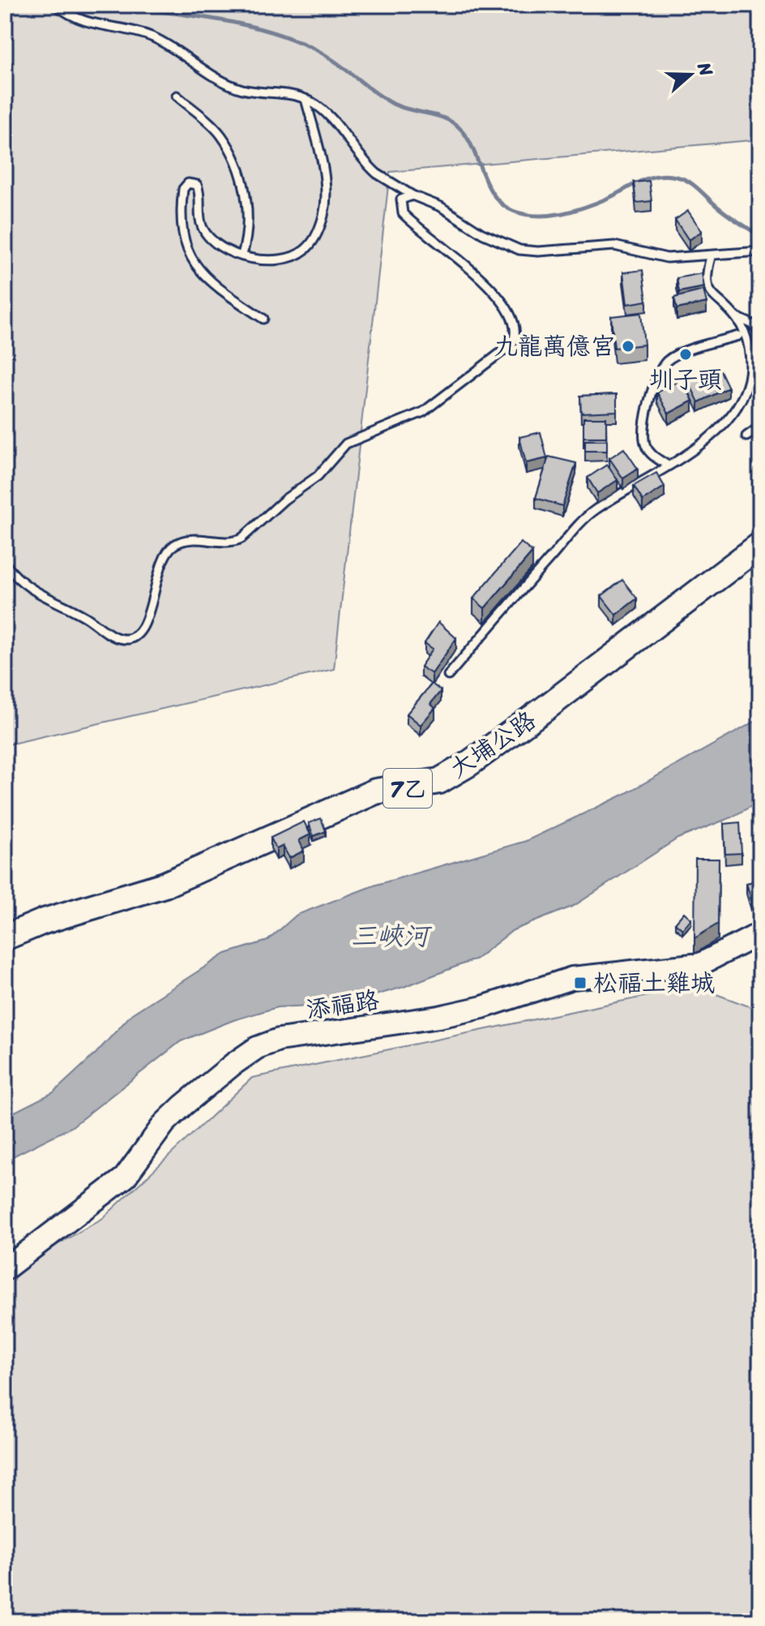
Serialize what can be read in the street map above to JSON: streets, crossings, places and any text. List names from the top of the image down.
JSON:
{
  "streets": {
    "main road": ["大埔公路", "7乙"],
    "street": ["添福路"]
  },
  "water": ["三峽河"],
  "places": {
    "other": ["九龍萬億宮", "圳子頭"],
    "transit": ["松福土雞城"]
  },
  "north": "right"
}
